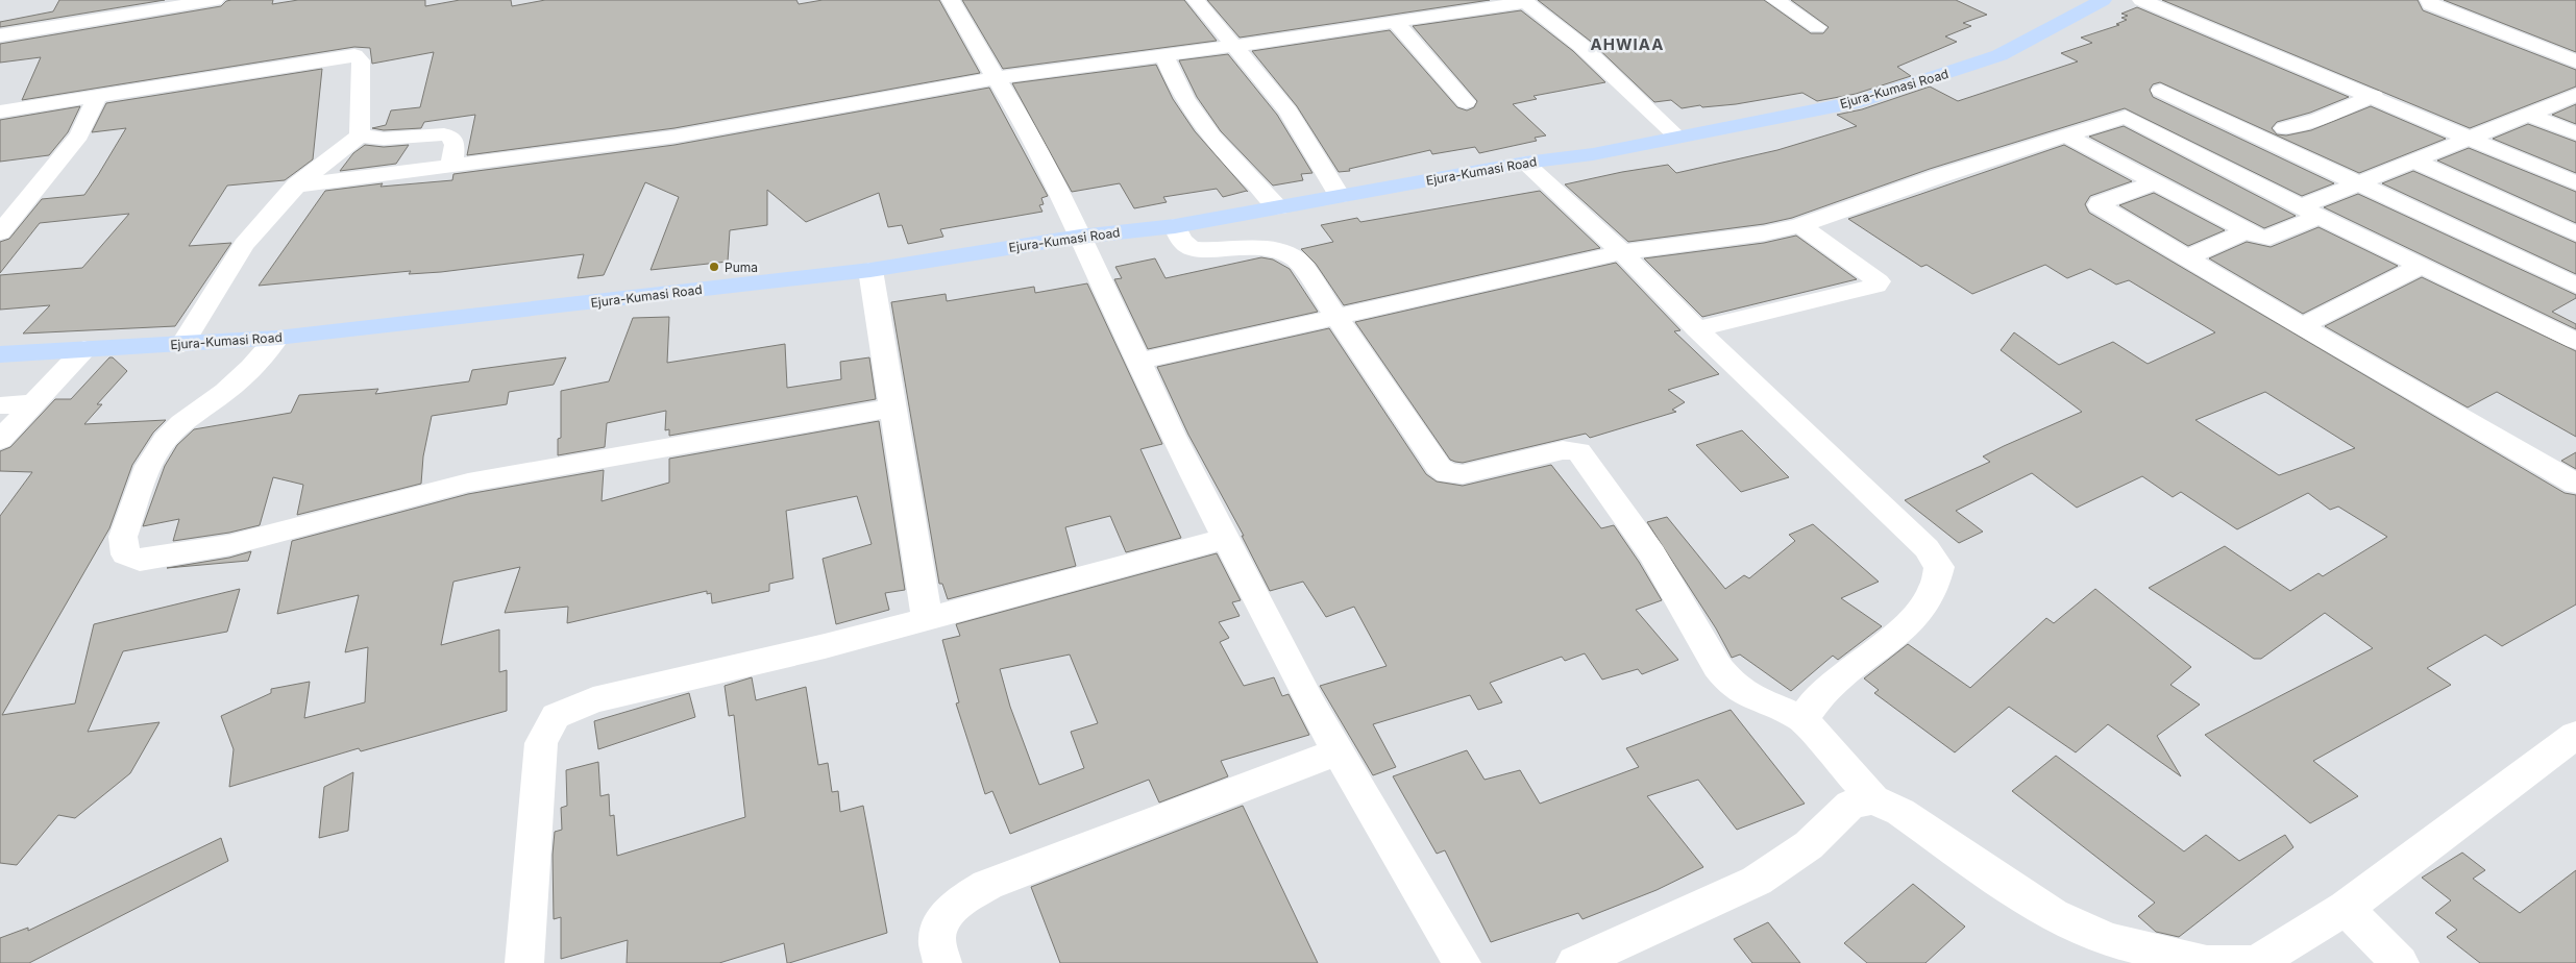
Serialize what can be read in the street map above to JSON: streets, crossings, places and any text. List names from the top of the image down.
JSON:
{
  "streets": {
    "main road": ["Ejura-Kumasi Road"]
  },
  "districts": ["AHWIAA"],
  "places": ["Puma"]
}
